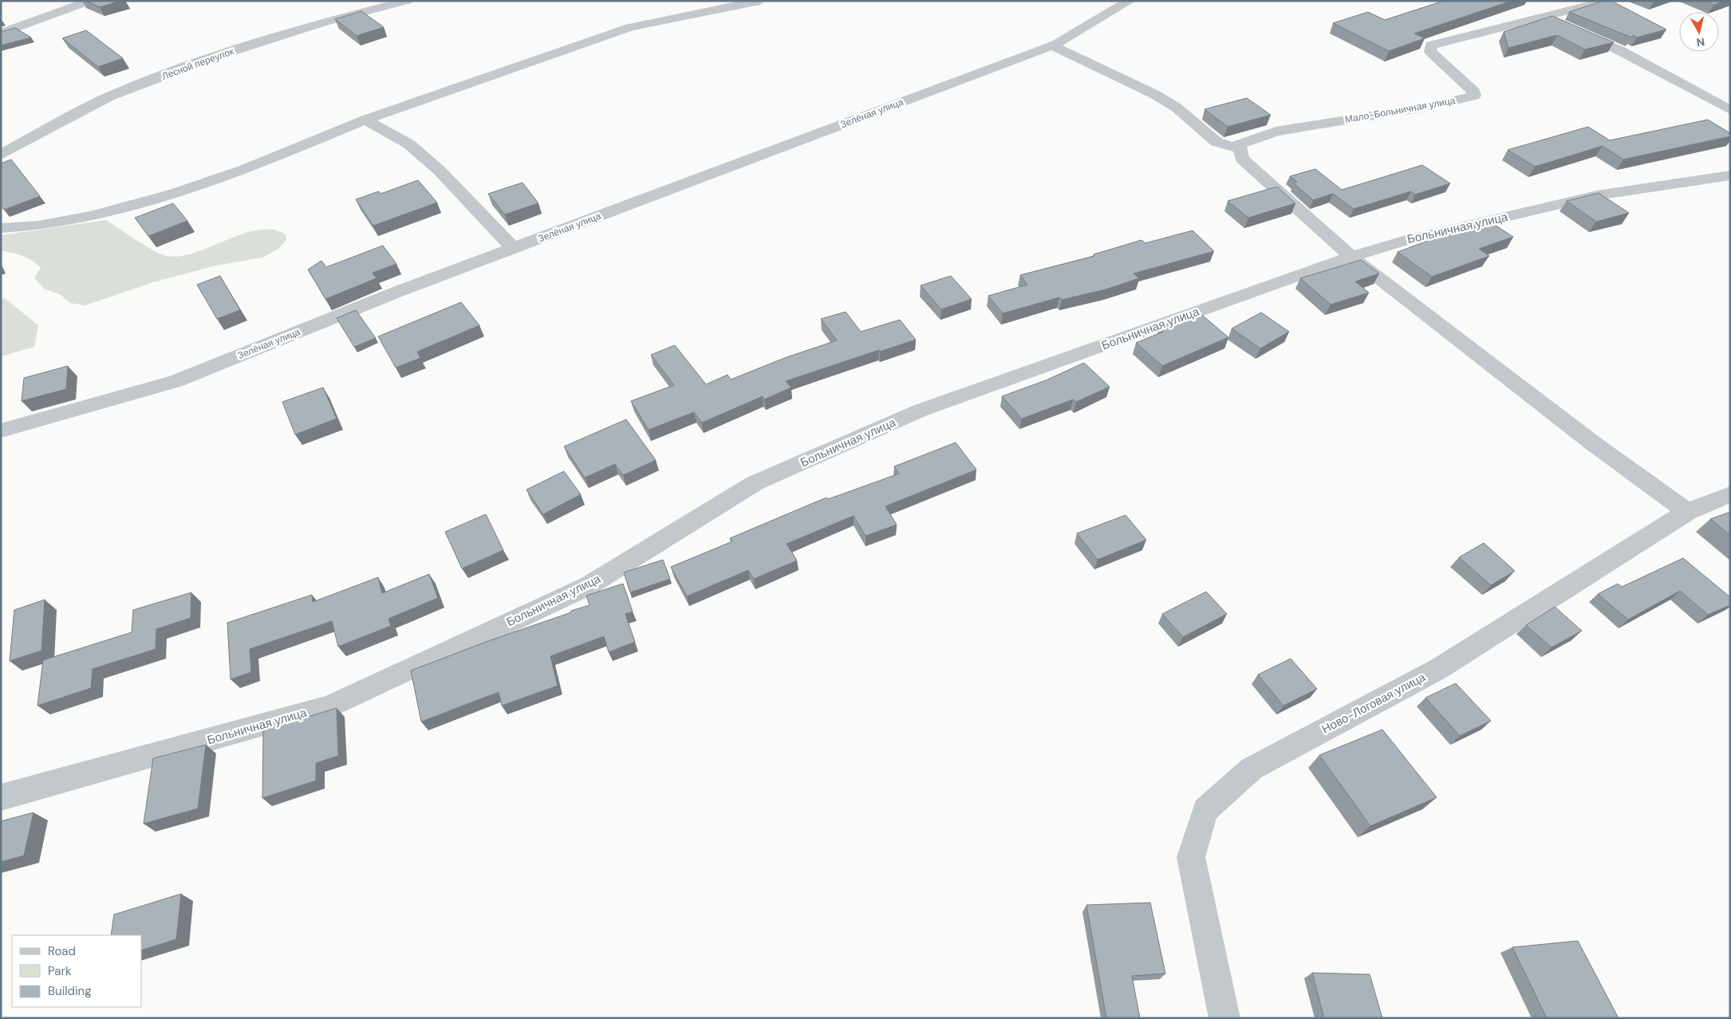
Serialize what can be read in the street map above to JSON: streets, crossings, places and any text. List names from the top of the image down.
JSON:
{
  "streets": {
    "street": [
      "Лесной переулок",
      "Мало-Больничная улица",
      "Зелёная улица",
      "Больничная улица",
      "Ново-Логовая улица"
    ]
  },
  "legend": ["Road", "Park", "Building"],
  "north": "bottom"
}
